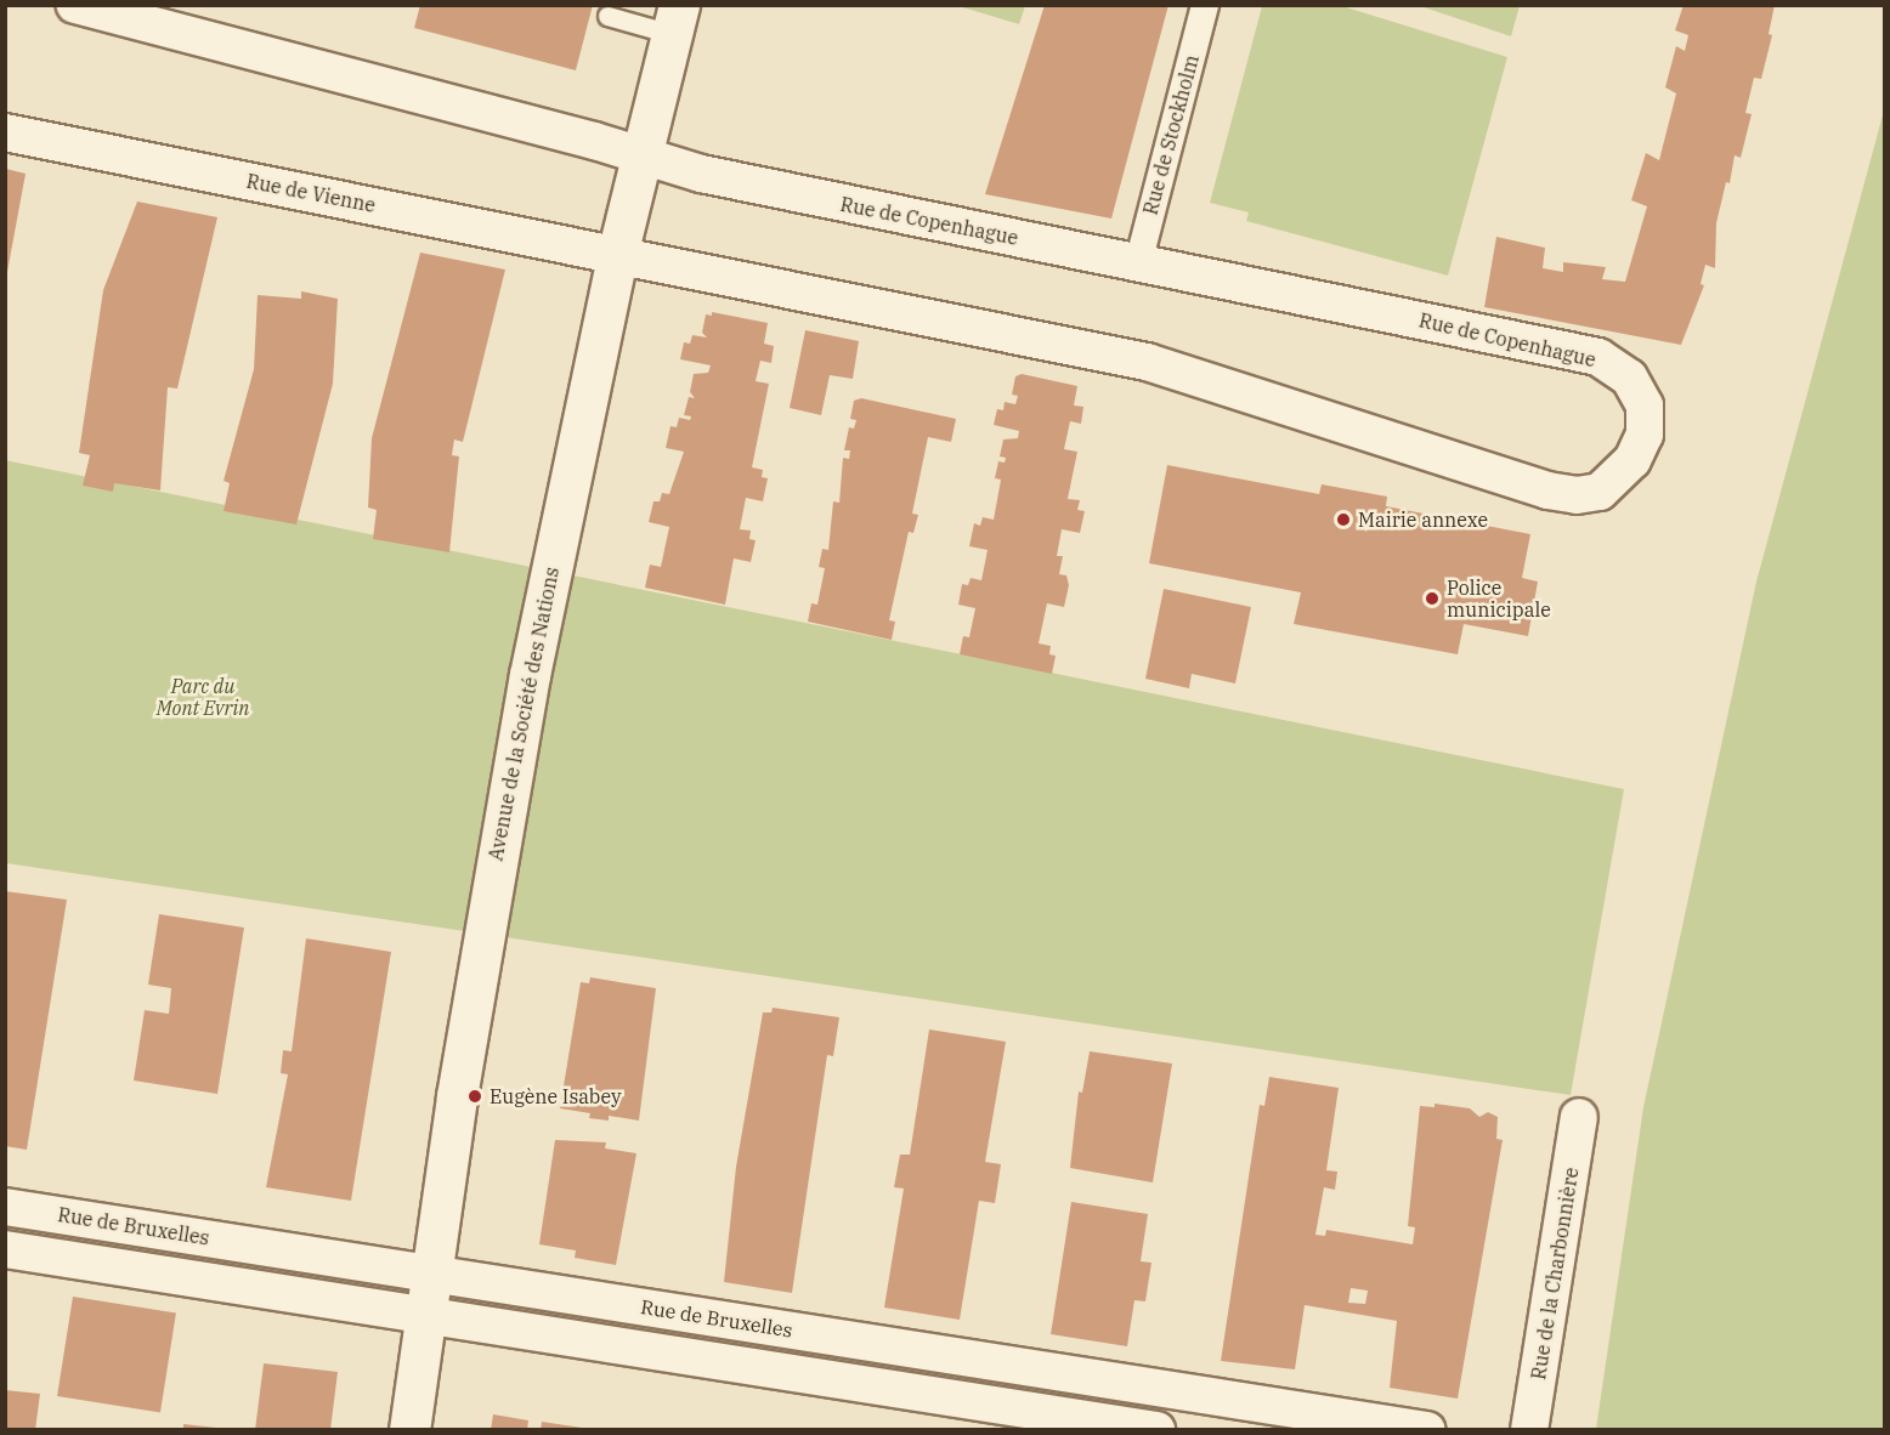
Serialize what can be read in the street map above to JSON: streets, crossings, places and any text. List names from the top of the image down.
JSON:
{
  "streets": {
    "street": [
      "Rue de Stockholm",
      "Rue de Vienne",
      "Rue de Copenhague",
      "Avenue de la Société des Nations",
      "Rue de Bruxelles",
      "Rue de la Charbonnière"
    ]
  },
  "crossings": [
    ["Rue de Stockholm", "Rue de Copenhague"],
    ["Rue de Vienne", "Rue de Copenhague"],
    ["Rue de Vienne", "Avenue de la Société des Nations"],
    ["Rue de Copenhague", "Avenue de la Société des Nations"],
    ["Avenue de la Société des Nations", "Rue de Bruxelles"]
  ],
  "parks": ["Parc du Mont Evrin"],
  "places": ["Mairie annexe", "Police municipale", "Eugène Isabey"]
}
